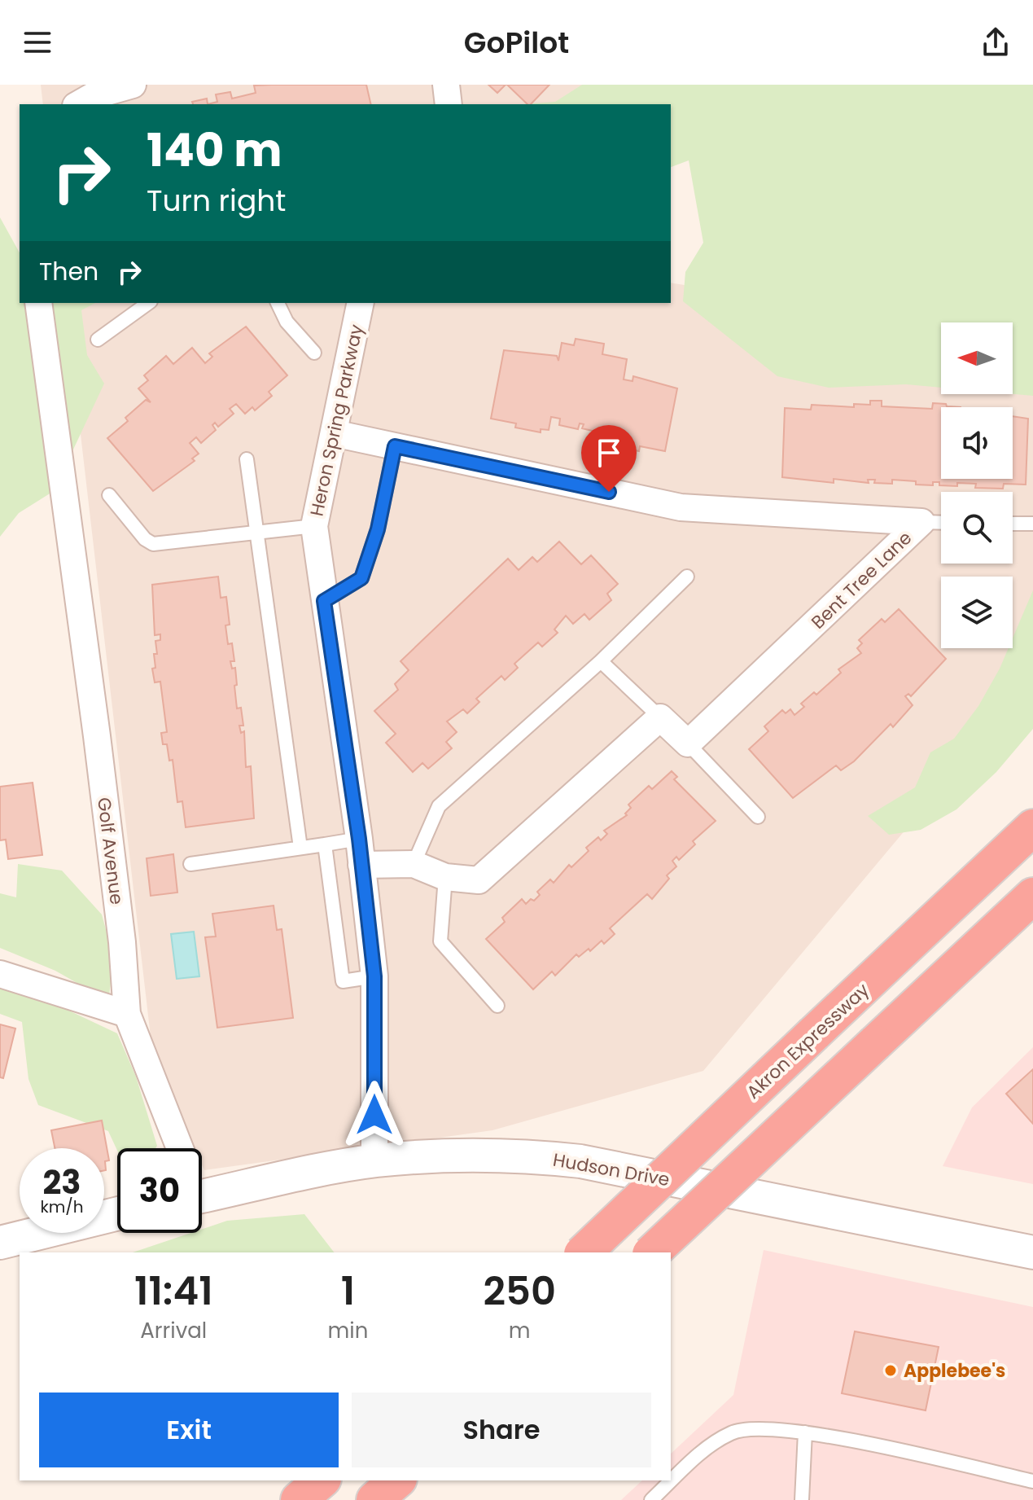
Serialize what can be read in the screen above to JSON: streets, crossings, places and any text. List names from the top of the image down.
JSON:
{
  "streets": {
    "highway": ["Akron Expressway"],
    "street": [
      "Heron Spring Parkway",
      "Bent Tree Lane",
      "Golf Avenue",
      "Hudson Drive"
    ]
  },
  "crossings": [
    ["Heron Spring Parkway", "Bent Tree Lane"],
    ["Heron Spring Parkway", "Hudson Drive"]
  ],
  "places": ["Applebee's"],
  "north": "left",
  "page": {
    "header": "GoPilot",
    "turn": ["140 m", "Turn right"],
    "then": "Then",
    "speed": "23 km/h",
    "limit": "30",
    "eta": [
      "11:41",
      "Arrival",
      "1",
      "min",
      "250",
      "m"
    ],
    "buttons": ["Exit", "Share"]
  }
}
